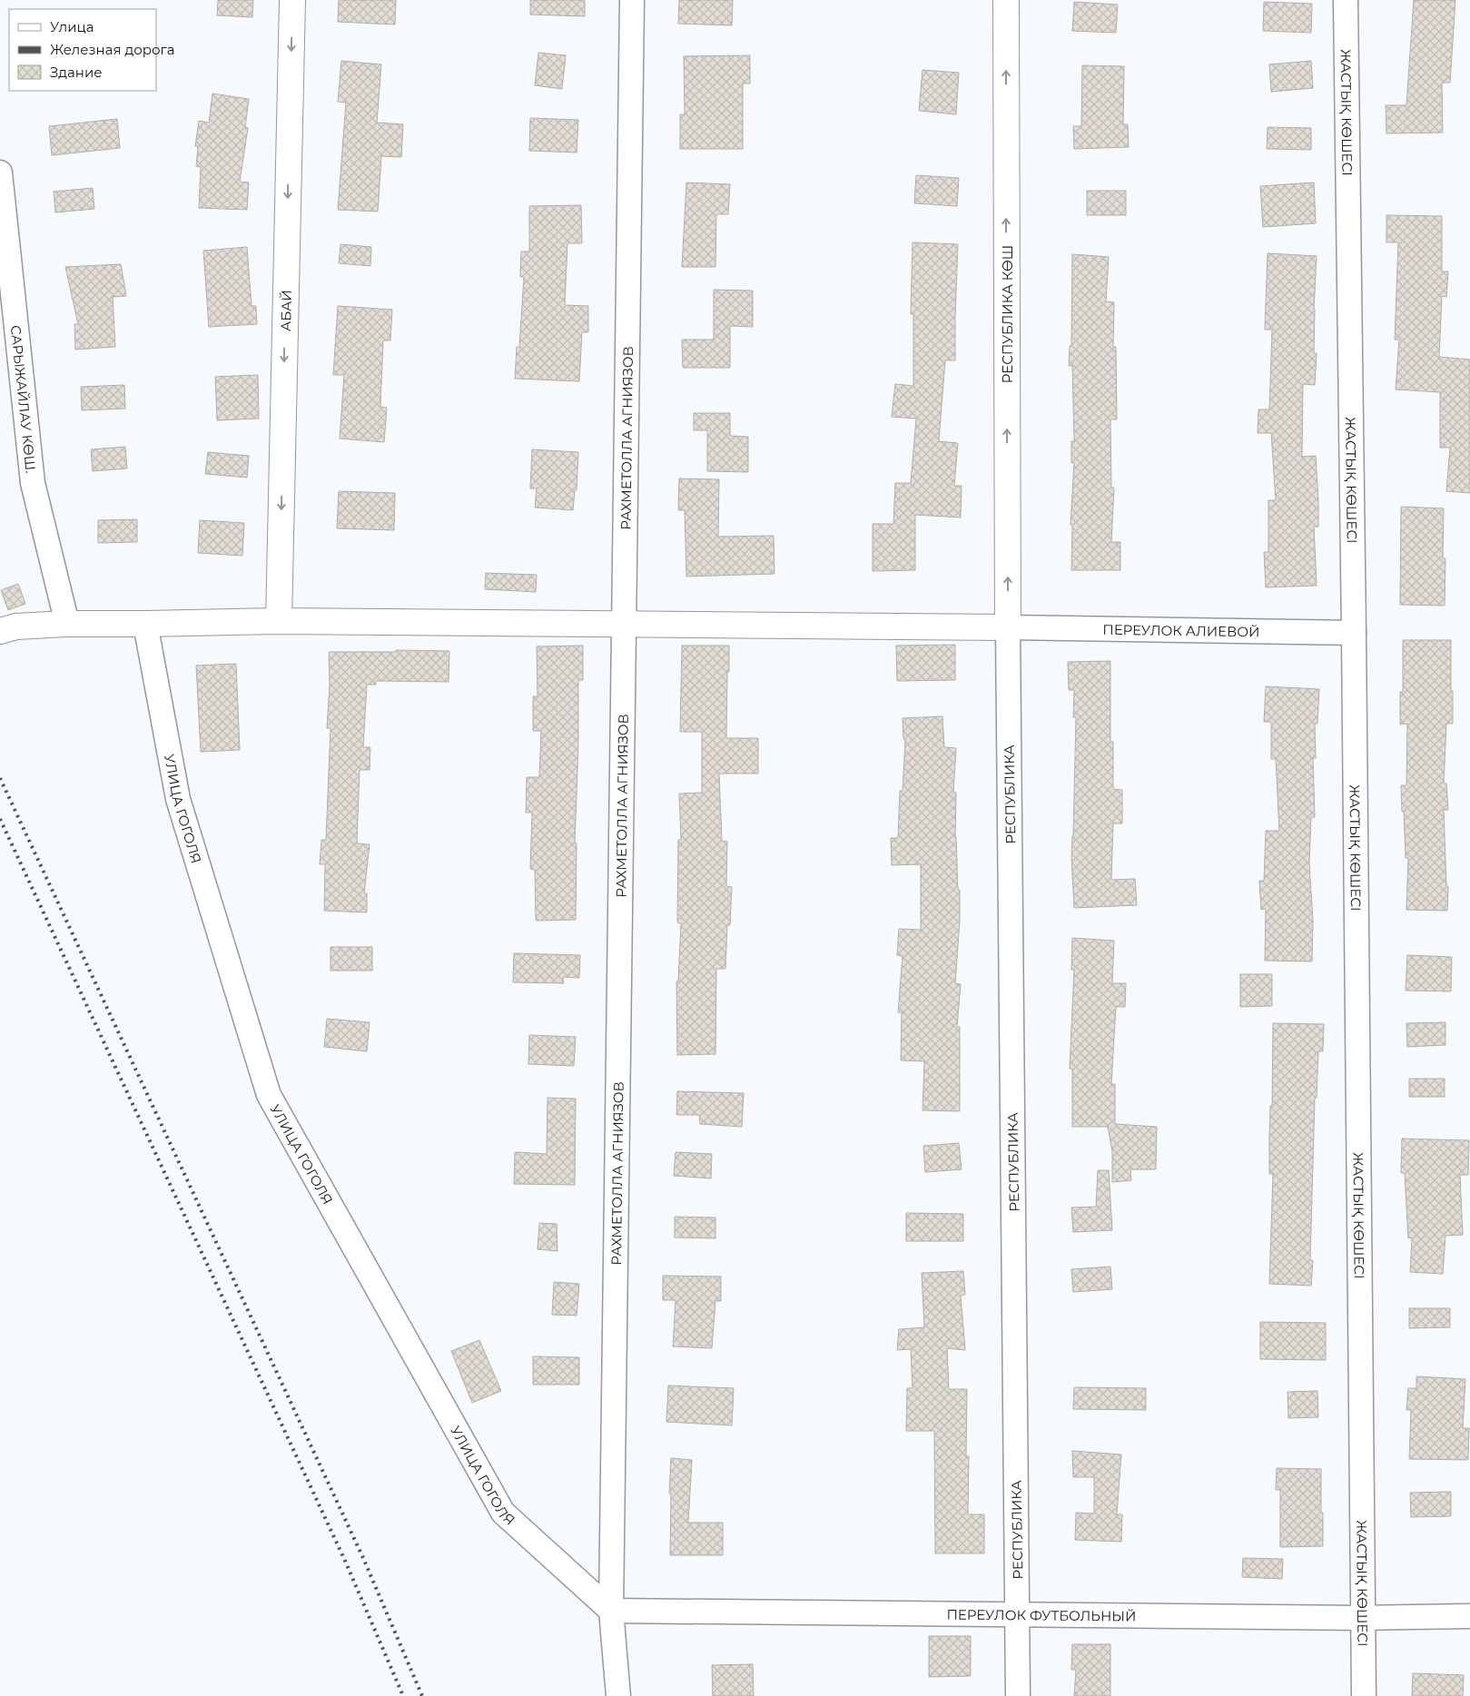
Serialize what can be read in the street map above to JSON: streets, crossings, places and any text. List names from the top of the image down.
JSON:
{
  "streets": {
    "main road": ["АБАЙ", "РЕСПУБЛИКА КӨШ"],
    "street": [
      "ЖАСТЫҚ КӨШЕСІ",
      "САРЫЖАЙЛАУ КӨШ.",
      "РАХМЕТОЛЛА АГНИЯЗОВ",
      "ПЕРЕУЛОК АЛИЕВОЙ",
      "РЕСПУБЛИКА",
      "УЛИЦА ГОГОЛЯ",
      "ПЕРЕУЛОК ФУТБОЛЬНЫЙ"
    ]
  },
  "crossings": [
    ["ЖАСТЫҚ КӨШЕСІ", "ПЕРЕУЛОК АЛИЕВОЙ"],
    ["ЖАСТЫҚ КӨШЕСІ", "ПЕРЕУЛОК ФУТБОЛЬНЫЙ"],
    ["РЕСПУБЛИКА КӨШ", "ПЕРЕУЛОК АЛИЕВОЙ"],
    ["РЕСПУБЛИКА КӨШ", "РЕСПУБЛИКА"],
    ["РАХМЕТОЛЛА АГНИЯЗОВ", "УЛИЦА ГОГОЛЯ"],
    ["РАХМЕТОЛЛА АГНИЯЗОВ", "ПЕРЕУЛОК ФУТБОЛЬНЫЙ"],
    ["ПЕРЕУЛОК АЛИЕВОЙ", "РЕСПУБЛИКА"],
    ["РЕСПУБЛИКА", "ПЕРЕУЛОК ФУТБОЛЬНЫЙ"],
    ["УЛИЦА ГОГОЛЯ", "ПЕРЕУЛОК ФУТБОЛЬНЫЙ"]
  ],
  "one_way": ["АБАЙ", "РЕСПУБЛИКА КӨШ"],
  "legend": ["Улица", "Железная дорога", "Здание"]
}
